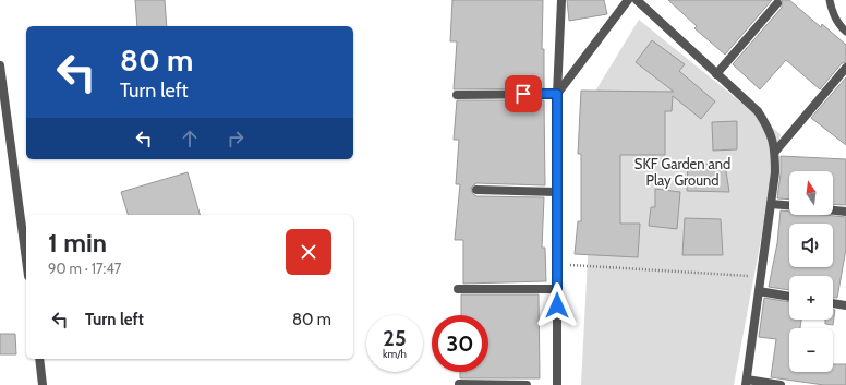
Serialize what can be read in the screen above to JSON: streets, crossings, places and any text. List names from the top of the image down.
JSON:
{
  "parks": ["SKF Garden and Play Ground"],
  "north": "top",
  "page": {
    "turn": ["80 m", "Turn left"],
    "map_buttons": ["+", "−"],
    "heading": ["1 min", "90 m · 17:47"],
    "list": [
      {
        "name": "Turn left",
        "value": "80 m"
      }
    ],
    "speed": "25 km/h",
    "limit": "30"
  }
}
